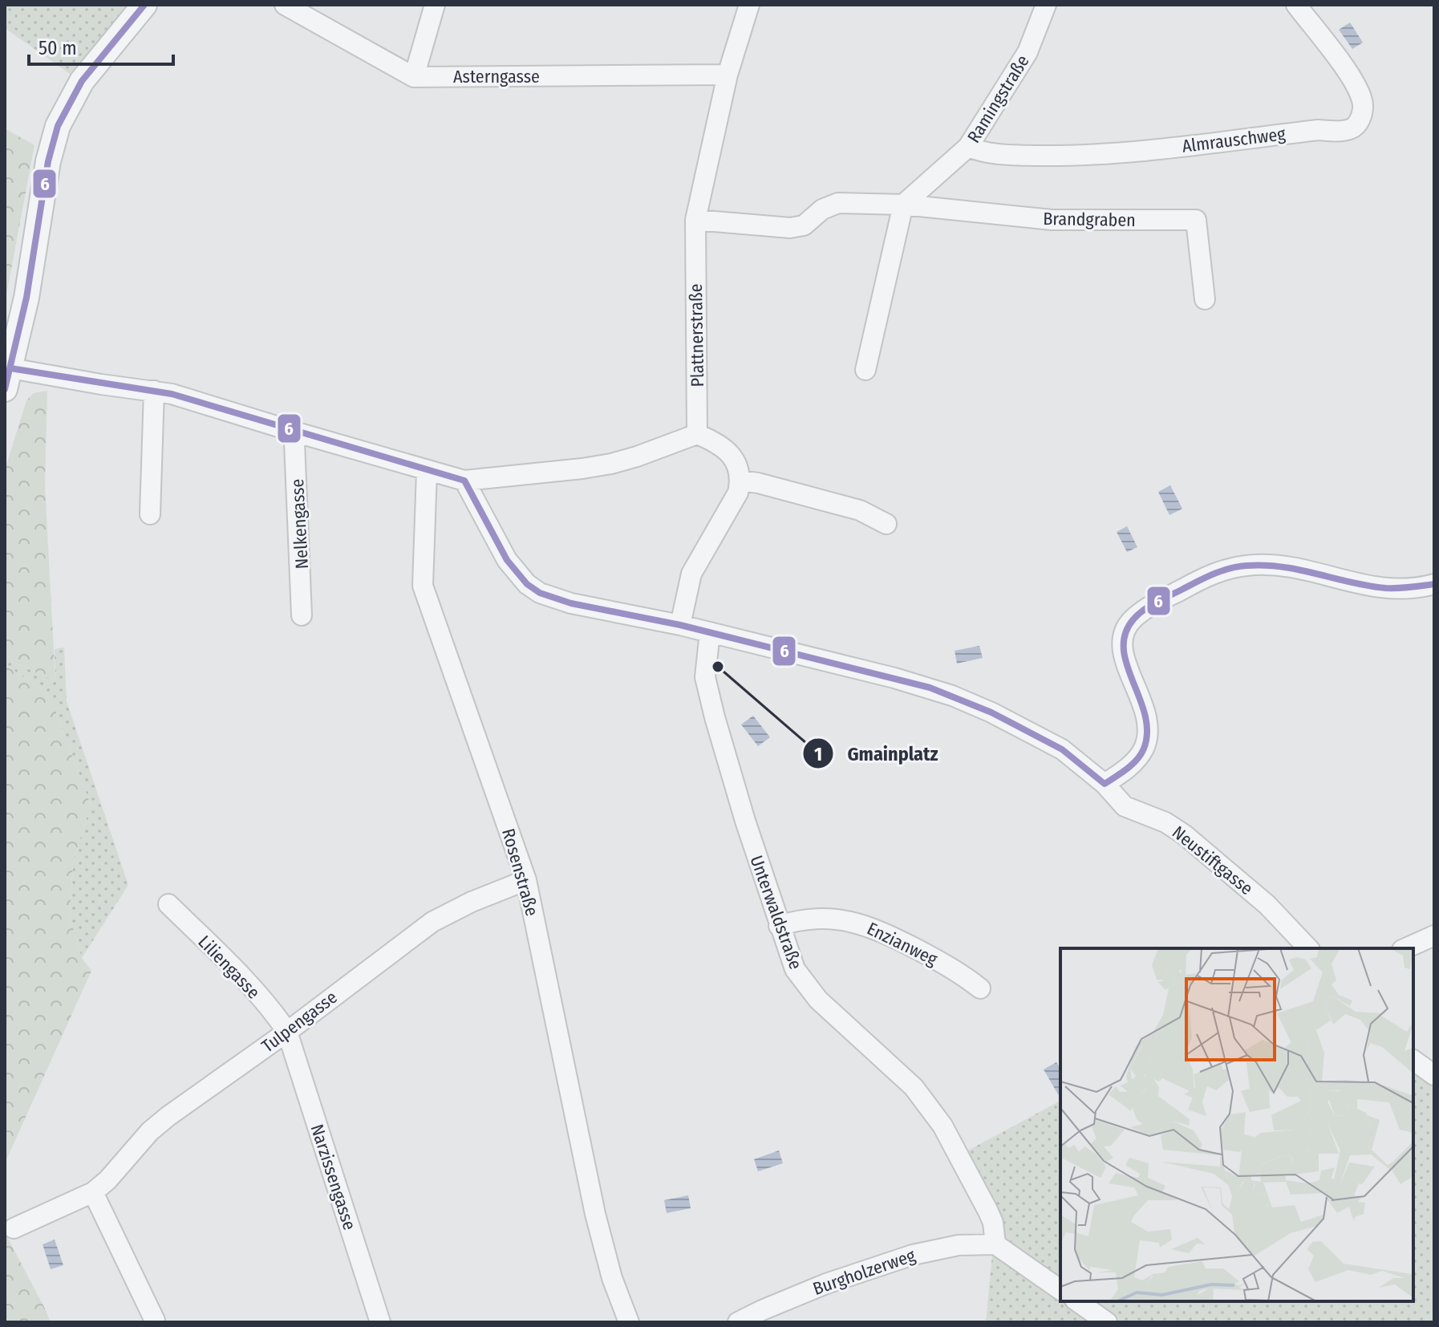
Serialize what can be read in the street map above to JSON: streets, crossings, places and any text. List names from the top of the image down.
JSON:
{
  "streets": {
    "street": [
      "Asterngasse",
      "Ramingstraße",
      "Almrauschweg",
      "Brandgraben",
      "Plattnerstraße",
      "Nelkengasse",
      "Neustiftgasse",
      "Rosenstraße",
      "Unterwaldstraße",
      "Enzianweg",
      "Liliengasse",
      "Tulpengasse",
      "Narzissengasse",
      "Burgholzerweg"
    ]
  },
  "crossings": [
    ["Asterngasse", "Plattnerstraße"],
    ["Ramingstraße", "Almrauschweg"],
    ["Ramingstraße", "Brandgraben"],
    ["Neustiftgasse", "Unterwaldstraße"],
    ["Rosenstraße", "Tulpengasse"],
    ["Unterwaldstraße", "Enzianweg"],
    ["Unterwaldstraße", "Burgholzerweg"],
    ["Liliengasse", "Tulpengasse"],
    ["Liliengasse", "Narzissengasse"],
    ["Tulpengasse", "Narzissengasse"]
  ],
  "places": ["Gmainplatz"],
  "lines": ["transit line 6"],
  "scale_bar": "50 m"
}
